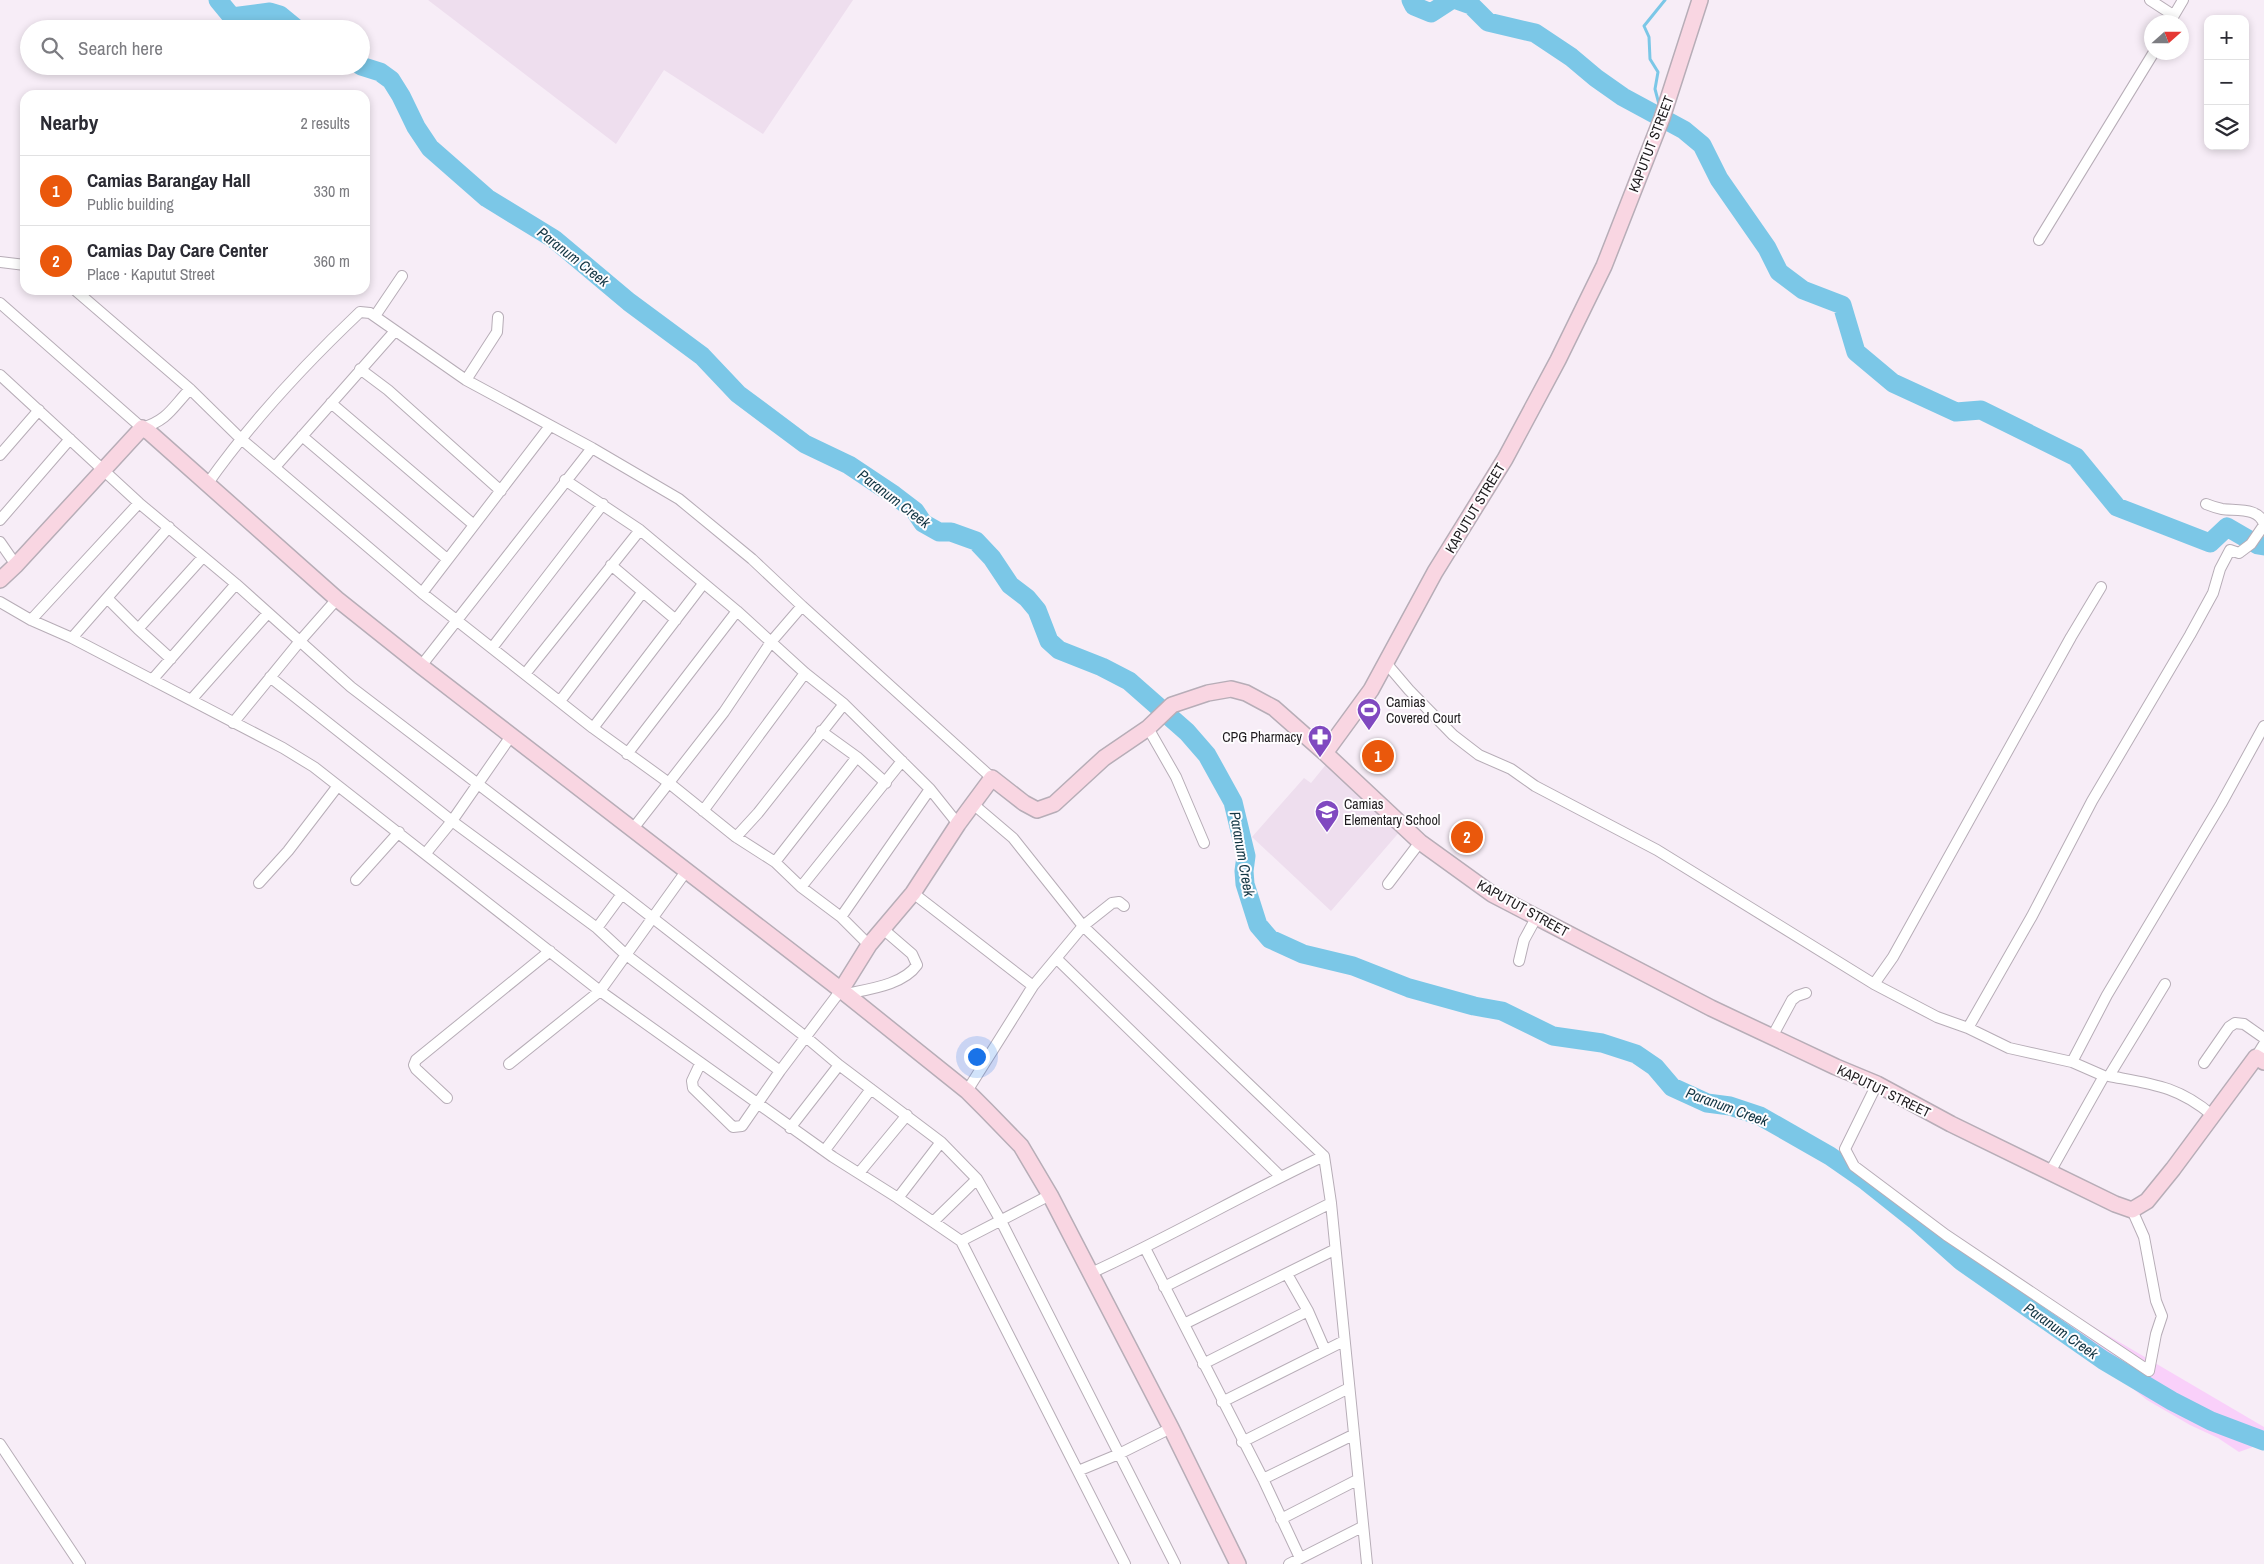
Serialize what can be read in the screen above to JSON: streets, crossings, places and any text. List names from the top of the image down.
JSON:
{
  "streets": {
    "street": ["KAPUTUT STREET"]
  },
  "water": ["Paranum Creek"],
  "places": {
    "sports": ["Camias Covered Court"],
    "pharmacy": ["CPG Pharmacy"],
    "school or university": ["Camias Elementary School"]
  },
  "north": "right",
  "page": {
    "map_buttons": ["+", "−"],
    "search": "Search here",
    "heading": ["Nearby", "2 results"],
    "list": [
      {
        "mark": "1",
        "name": "Camias Barangay Hall",
        "note": "Public building",
        "value": "330 m"
      },
      {
        "mark": "2",
        "name": "Camias Day Care Center",
        "note": "Place · Kaputut Street",
        "value": "360 m"
      }
    ],
    "pins": ["1", "2"]
  }
}
